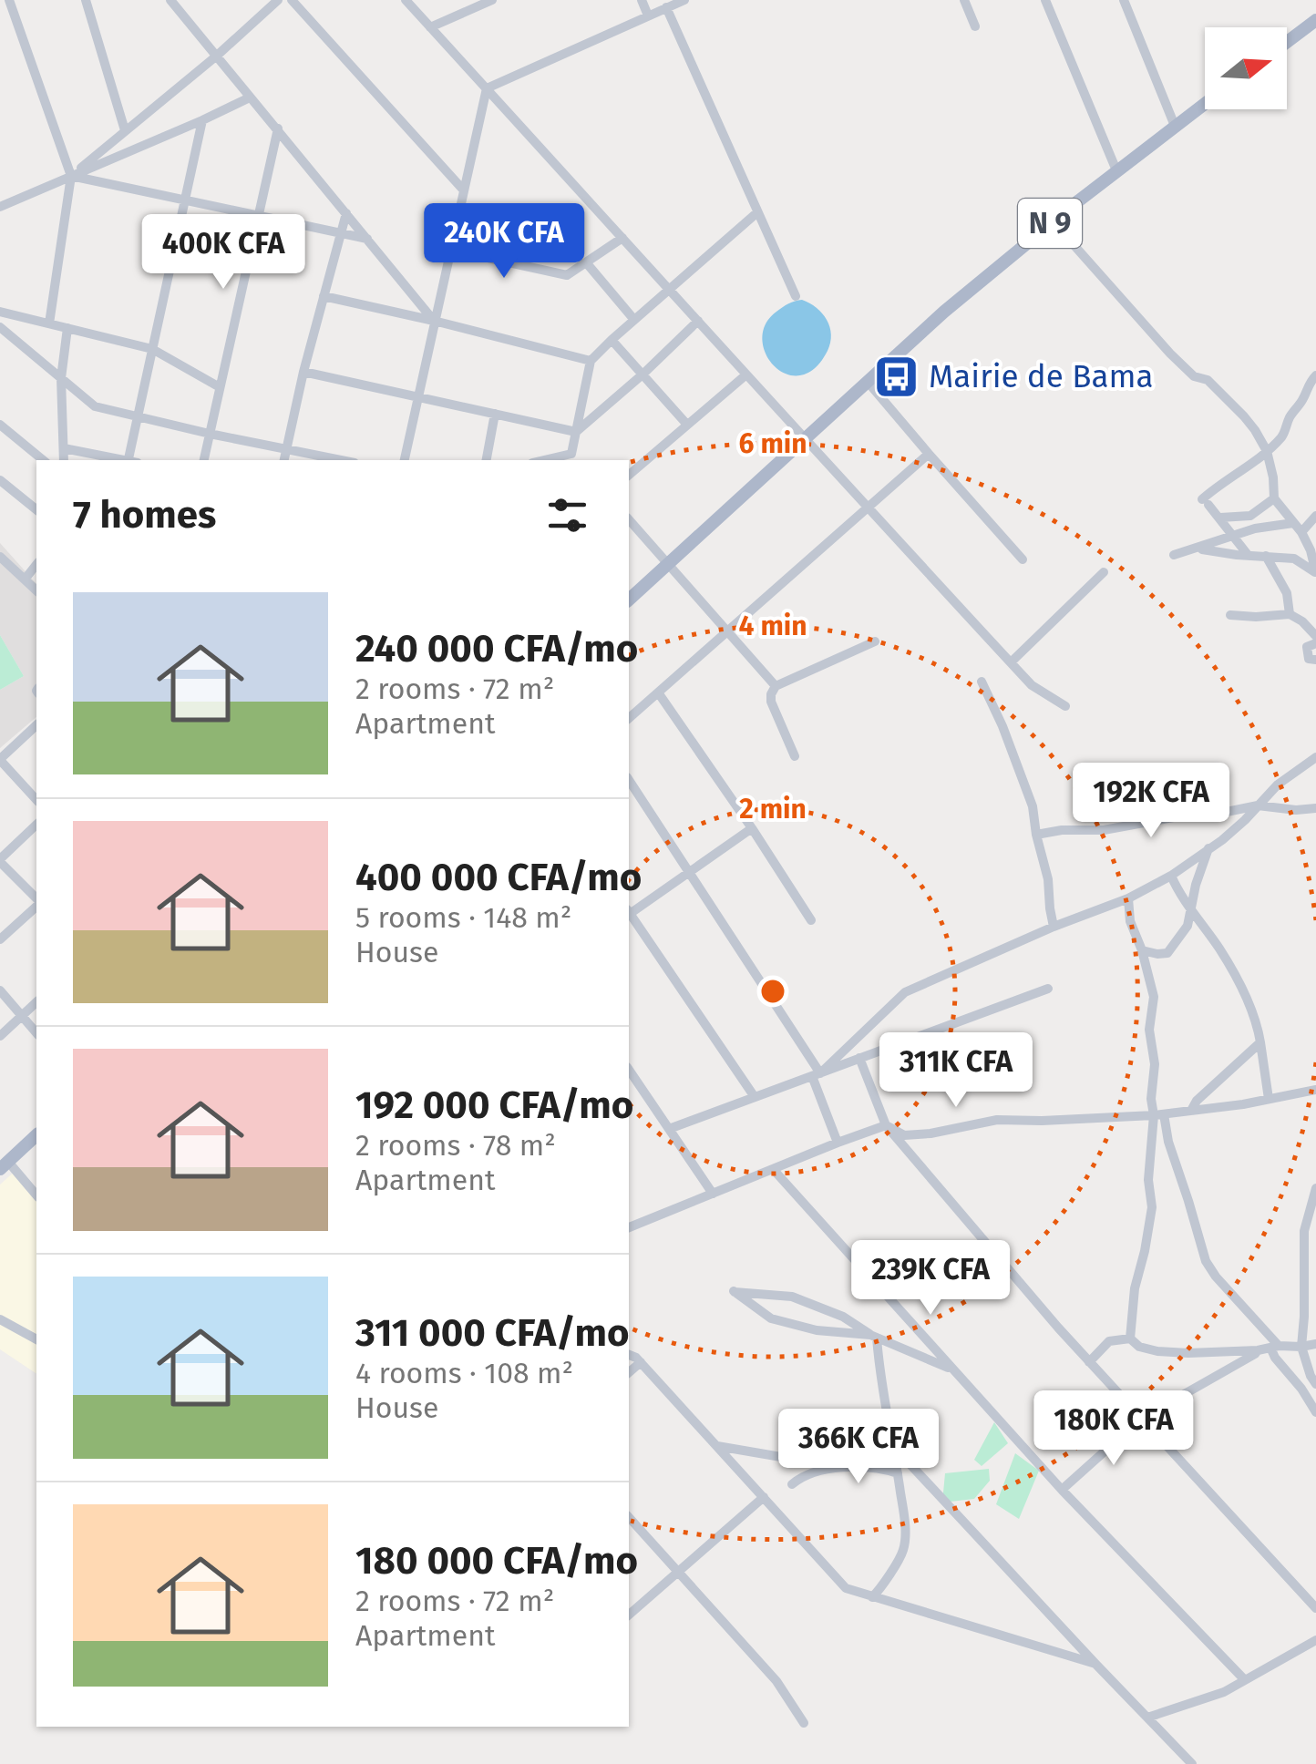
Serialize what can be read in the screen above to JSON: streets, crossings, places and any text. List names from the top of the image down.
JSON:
{
  "streets": {
    "main road": ["N 9"]
  },
  "places": {
    "bus stop": ["Mairie de Bama"]
  },
  "north": "right",
  "page": {
    "price": [
      "240K CFA",
      "400K CFA",
      "192K CFA",
      "311K CFA",
      "239K CFA",
      "180K CFA",
      "366K CFA"
    ],
    "heading": "7 homes",
    "list": [
      {
        "name": "240 000 CFA/mo",
        "note": "2 rooms · 72 m² · Apartment"
      },
      {
        "name": "400 000 CFA/mo",
        "note": "5 rooms · 148 m² · House"
      },
      {
        "name": "192 000 CFA/mo",
        "note": "2 rooms · 78 m² · Apartment"
      },
      {
        "name": "311 000 CFA/mo",
        "note": "4 rooms · 108 m² · House"
      },
      {
        "name": "180 000 CFA/mo",
        "note": "2 rooms · 72 m² · Apartment"
      }
    ]
  },
  "rings": ["6 min", "4 min", "2 min"]
}
